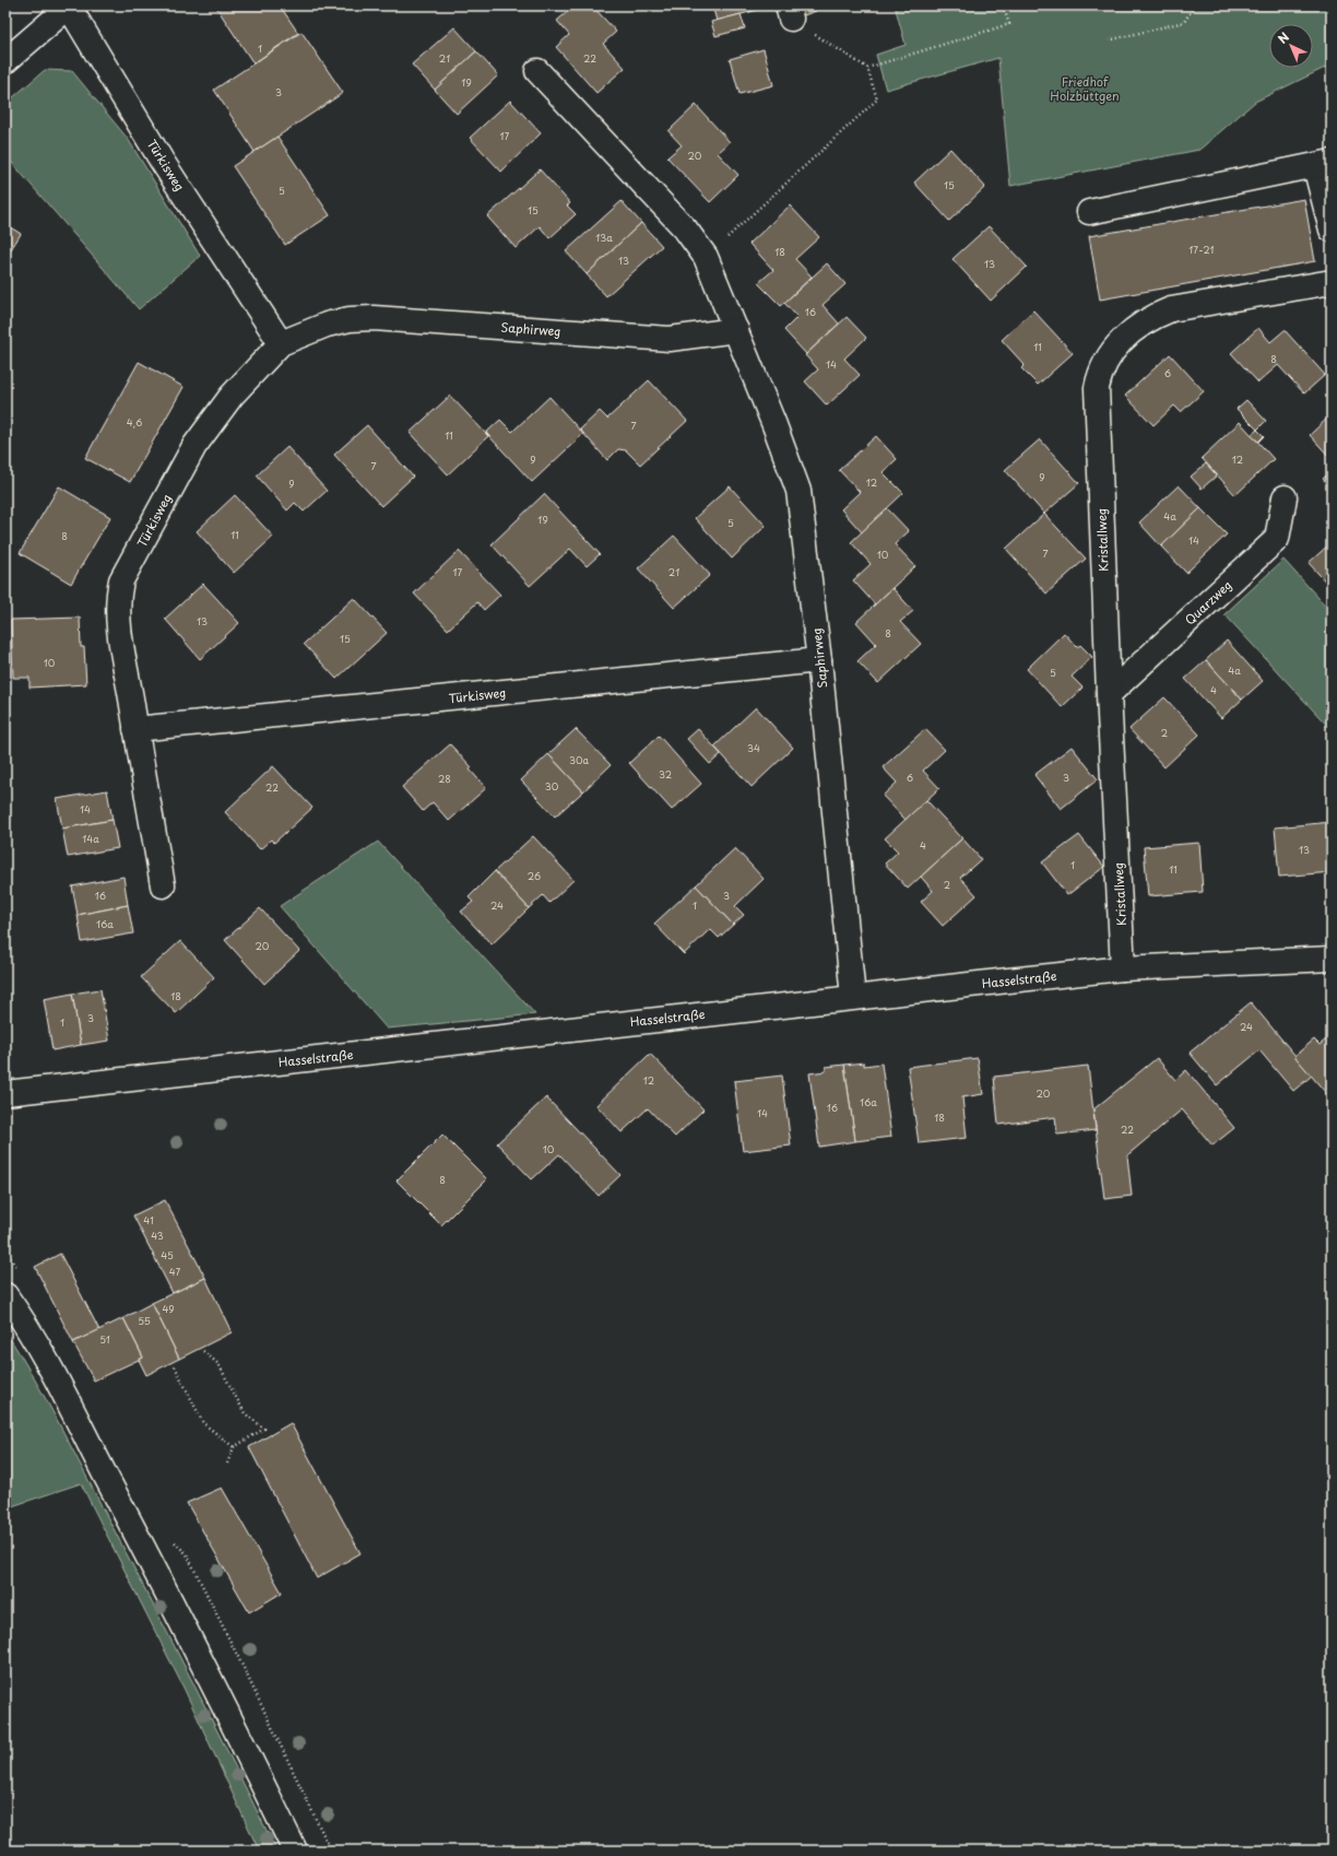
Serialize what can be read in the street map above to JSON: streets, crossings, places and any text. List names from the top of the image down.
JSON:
{
  "streets": {
    "street": [
      "Türkisweg",
      "Saphirweg",
      "Kristallweg",
      "Quarzweg",
      "Hasselstraße"
    ]
  },
  "crossings": [
    ["Türkisweg", "Saphirweg"],
    ["Saphirweg", "Hasselstraße"],
    ["Kristallweg", "Quarzweg"],
    ["Kristallweg", "Hasselstraße"]
  ],
  "parks": ["Friedhof Holzbüttgen"],
  "house_numbers": [
    "1",
    "21",
    "22",
    "19",
    "3",
    "17",
    "20",
    "15",
    "5",
    "15",
    "13a",
    "17-21",
    "18",
    "13",
    "13",
    "16",
    "11",
    "8",
    "14",
    "6",
    "4,6",
    "7",
    "11",
    "9",
    "12",
    "7",
    "9",
    "12",
    "9",
    "4a",
    "19",
    "5",
    "11",
    "8",
    "14",
    "7",
    "10",
    "17",
    "21",
    "13",
    "8",
    "15",
    "10",
    "4a",
    "5",
    "4",
    "2",
    "34",
    "30a",
    "32",
    "6",
    "3",
    "28",
    "30",
    "22",
    "14",
    "14a",
    "4",
    "13",
    "1",
    "11",
    "26",
    "2",
    "16",
    "3",
    "24",
    "1",
    "16a",
    "20",
    "18",
    "3",
    "1",
    "24",
    "12",
    "20",
    "16a",
    "16",
    "14",
    "18",
    "22",
    "10",
    "8",
    "41",
    "43",
    "45",
    "47",
    "49",
    "55",
    "51"
  ],
  "north": "top left"
}
